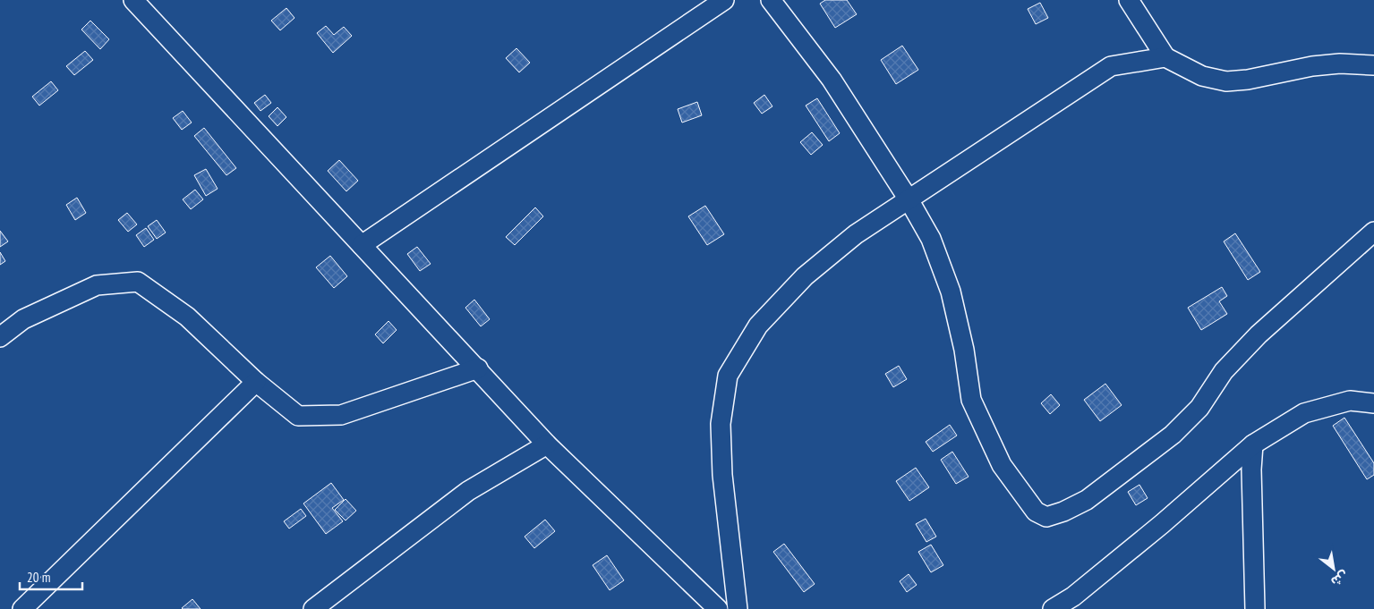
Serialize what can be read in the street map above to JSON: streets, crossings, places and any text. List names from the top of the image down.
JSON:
{
  "scale_bar": "20 m",
  "north": "bottom right"
}
